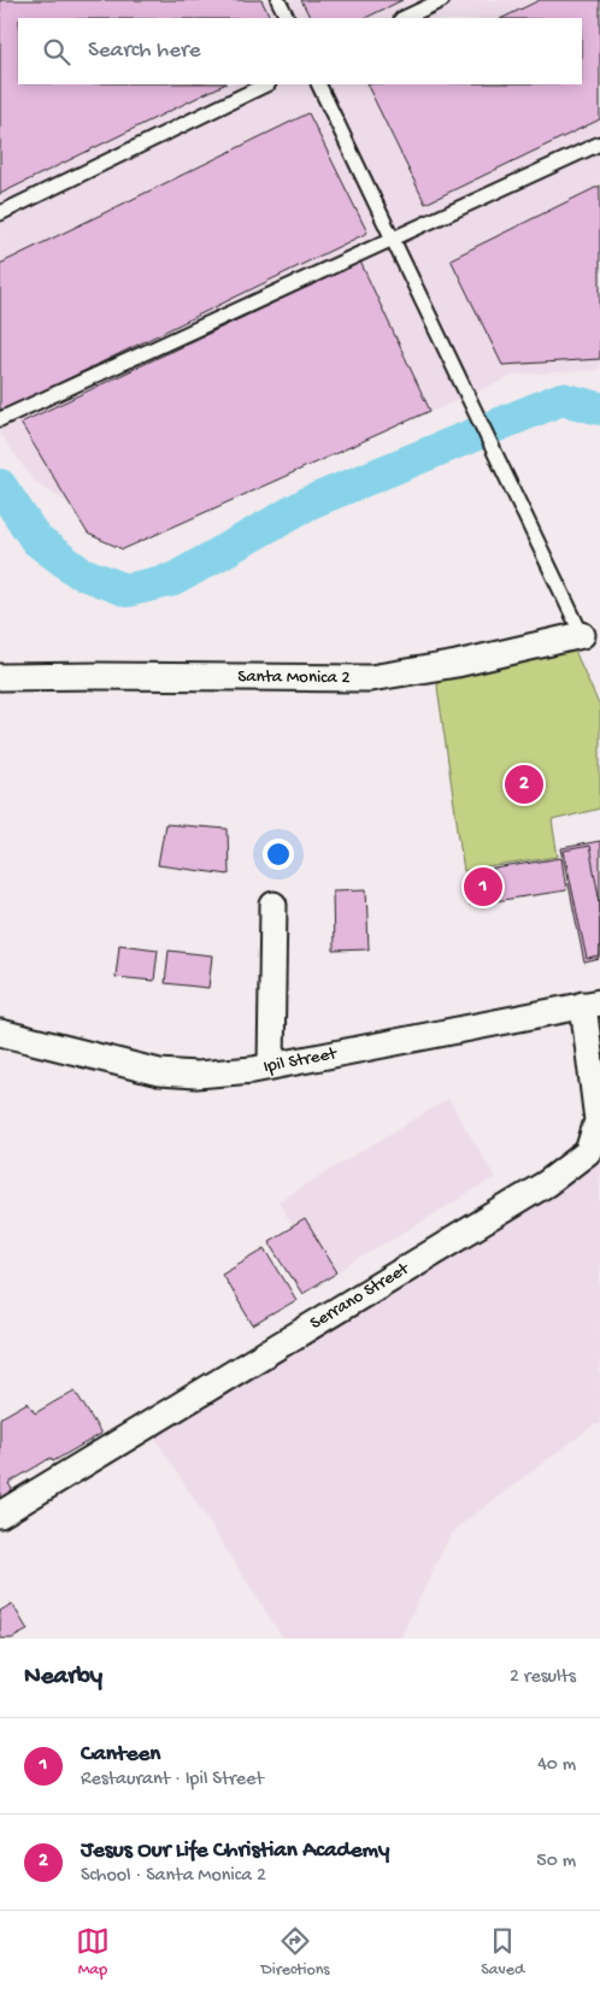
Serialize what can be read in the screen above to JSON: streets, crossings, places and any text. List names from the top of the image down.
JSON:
{
  "streets": {
    "street": ["Santa Monica 2", "Ipil Street", "Serrano Street"]
  },
  "crossings": [
    ["Ipil Street", "Serrano Street"]
  ],
  "page": {
    "search": "Search here",
    "pins": ["2", "1"],
    "heading": ["Nearby", "2 results"],
    "list": [
      {
        "mark": "1",
        "name": "Canteen",
        "note": "Restaurant · Ipil Street",
        "value": "40 m"
      },
      {
        "mark": "2",
        "name": "Jesus Our Life Christian Academy",
        "note": "School · Santa Monica 2",
        "value": "50 m"
      }
    ],
    "nav": ["Map", "Directions", "Saved"]
  }
}
